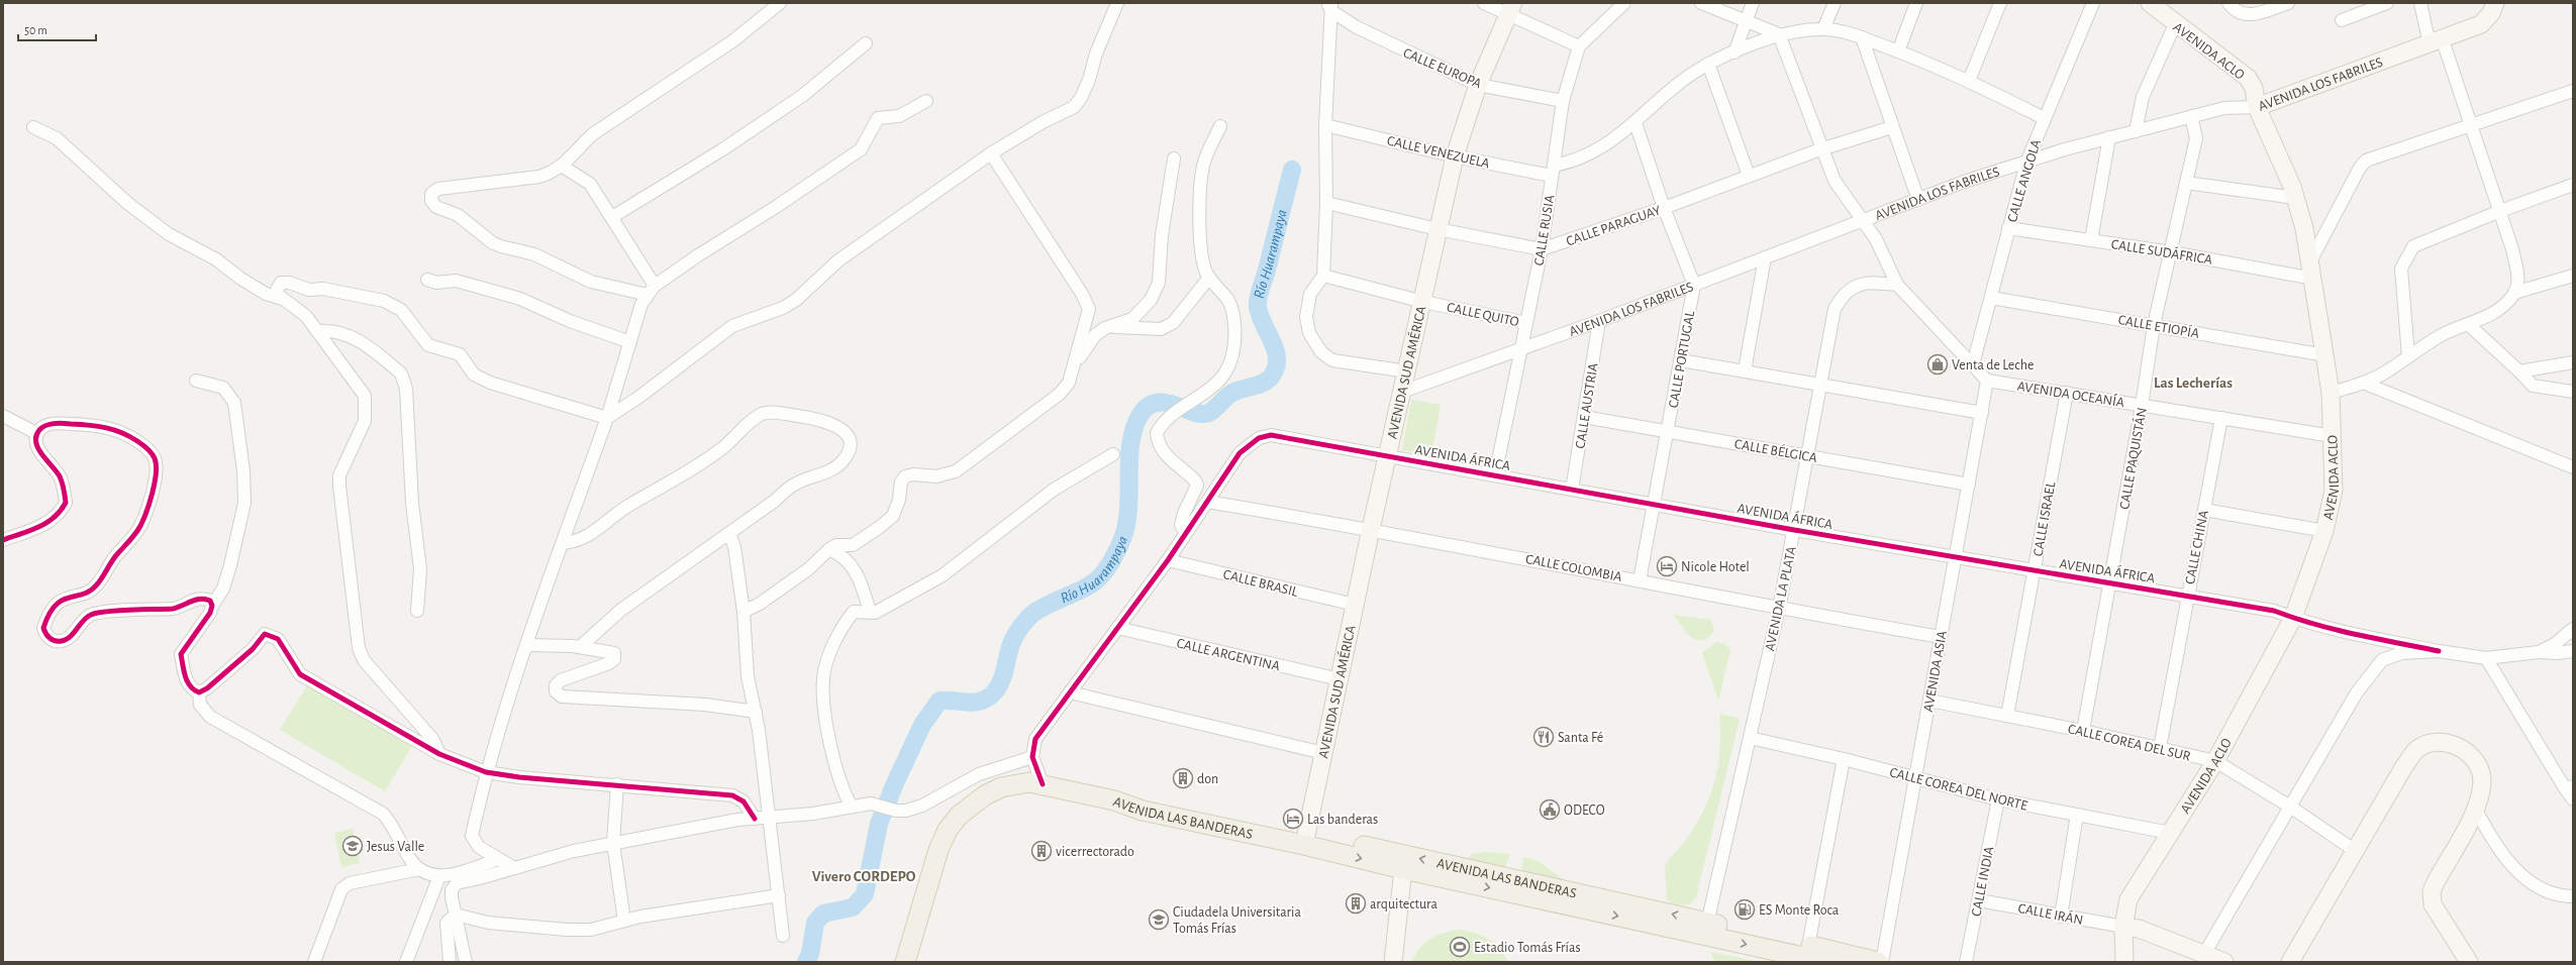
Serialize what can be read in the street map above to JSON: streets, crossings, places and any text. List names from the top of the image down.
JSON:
{
  "streets": {
    "main road": ["AVENIDA LAS BANDERAS"],
    "street": [
      "AVENIDA ACLO",
      "CALLE EUROPA",
      "AVENIDA LOS FABRILES",
      "CALLE VENEZUELA",
      "CALLE ANGOLA",
      "CALLE PARAGUAY",
      "CALLE RUSIA",
      "CALLE SUDÁFRICA",
      "CALLE QUITO",
      "CALLE ETIOPÍA",
      "CALLE PORTUGAL",
      "AVENIDA SUD AMÉRICA",
      "AVENIDA OCEANÍA",
      "CALLE AUSTRIA",
      "CALLE BÉLGICA",
      "AVENIDA ÁFRICA",
      "CALLE PAQUISTÁN",
      "CALLE ISRAEL",
      "CALLE CHINA",
      "CALLE COLOMBIA",
      "CALLE BRASIL",
      "AVENIDA LA PLATA",
      "CALLE ARGENTINA",
      "AVENIDA ASIA",
      "CALLE COREA DEL SUR",
      "CALLE COREA DEL NORTE",
      "CALLE INDIA",
      "CALLE IRÁN"
    ]
  },
  "crossings": [
    ["AVENIDA ACLO", "AVENIDA LOS FABRILES"],
    ["AVENIDA ACLO", "CALLE SUDÁFRICA"],
    ["AVENIDA ACLO", "CALLE ETIOPÍA"],
    ["AVENIDA ACLO", "AVENIDA OCEANÍA"],
    ["AVENIDA ACLO", "AVENIDA ÁFRICA"],
    ["AVENIDA ACLO", "CALLE COREA DEL SUR"],
    ["AVENIDA ACLO", "CALLE COREA DEL NORTE"],
    ["AVENIDA ACLO", "CALLE IRÁN"],
    ["CALLE EUROPA", "CALLE RUSIA"],
    ["CALLE EUROPA", "AVENIDA SUD AMÉRICA"],
    ["AVENIDA LOS FABRILES", "CALLE ANGOLA"],
    ["AVENIDA LOS FABRILES", "CALLE RUSIA"],
    ["AVENIDA LOS FABRILES", "CALLE PORTUGAL"],
    ["AVENIDA LOS FABRILES", "AVENIDA SUD AMÉRICA"],
    ["AVENIDA LOS FABRILES", "CALLE AUSTRIA"],
    ["AVENIDA LOS FABRILES", "CALLE PAQUISTÁN"],
    ["CALLE VENEZUELA", "CALLE RUSIA"],
    ["CALLE VENEZUELA", "AVENIDA SUD AMÉRICA"],
    ["CALLE ANGOLA", "CALLE SUDÁFRICA"],
    ["CALLE ANGOLA", "CALLE ETIOPÍA"],
    ["CALLE PARAGUAY", "CALLE RUSIA"],
    ["CALLE PARAGUAY", "AVENIDA SUD AMÉRICA"],
    ["CALLE RUSIA", "CALLE QUITO"],
    ["CALLE RUSIA", "AVENIDA ÁFRICA"],
    ["CALLE SUDÁFRICA", "CALLE PAQUISTÁN"],
    ["CALLE QUITO", "AVENIDA SUD AMÉRICA"],
    ["CALLE ETIOPÍA", "CALLE PAQUISTÁN"],
    ["CALLE PORTUGAL", "CALLE BÉLGICA"],
    ["CALLE PORTUGAL", "AVENIDA ÁFRICA"],
    ["CALLE PORTUGAL", "CALLE COLOMBIA"],
    ["AVENIDA SUD AMÉRICA", "AVENIDA ÁFRICA"],
    ["AVENIDA SUD AMÉRICA", "CALLE COLOMBIA"],
    ["AVENIDA SUD AMÉRICA", "CALLE BRASIL"],
    ["AVENIDA SUD AMÉRICA", "CALLE ARGENTINA"],
    ["AVENIDA SUD AMÉRICA", "AVENIDA LAS BANDERAS"],
    ["AVENIDA OCEANÍA", "CALLE PAQUISTÁN"],
    ["AVENIDA OCEANÍA", "CALLE ISRAEL"],
    ["AVENIDA OCEANÍA", "CALLE CHINA"],
    ["AVENIDA OCEANÍA", "AVENIDA ASIA"],
    ["CALLE AUSTRIA", "CALLE BÉLGICA"],
    ["CALLE AUSTRIA", "AVENIDA ÁFRICA"],
    ["CALLE BÉLGICA", "AVENIDA LA PLATA"],
    ["CALLE BÉLGICA", "AVENIDA ASIA"],
    ["AVENIDA ÁFRICA", "CALLE PAQUISTÁN"],
    ["AVENIDA ÁFRICA", "CALLE ISRAEL"],
    ["AVENIDA ÁFRICA", "CALLE CHINA"],
    ["AVENIDA ÁFRICA", "CALLE COLOMBIA"],
    ["AVENIDA ÁFRICA", "AVENIDA LA PLATA"],
    ["AVENIDA ÁFRICA", "AVENIDA ASIA"],
    ["CALLE PAQUISTÁN", "CALLE COREA DEL SUR"],
    ["CALLE ISRAEL", "CALLE COREA DEL SUR"],
    ["CALLE CHINA", "CALLE COREA DEL SUR"],
    ["CALLE COLOMBIA", "AVENIDA LA PLATA"],
    ["CALLE COLOMBIA", "AVENIDA ASIA"],
    ["AVENIDA LA PLATA", "CALLE COREA DEL NORTE"],
    ["AVENIDA LA PLATA", "AVENIDA LAS BANDERAS"],
    ["AVENIDA ASIA", "CALLE COREA DEL SUR"],
    ["AVENIDA ASIA", "CALLE COREA DEL NORTE"],
    ["CALLE COREA DEL NORTE", "CALLE INDIA"],
    ["CALLE INDIA", "CALLE IRÁN"]
  ],
  "districts": ["Las Lecherías", "Vivero CORDEPO"],
  "water": ["Río Huarampaya"],
  "places": {
    "shop": ["Venta de Leche"],
    "hotel": ["Nicole Hotel", "Las banderas"],
    "restaurant": ["Santa Fé"],
    "building": ["don", "vicerrectorado", "arquitectura"],
    "public building": ["ODECO"],
    "school or university": ["Jesus Valle", "Ciudadela Universitaria Tomás Frías"],
    "fuel station": ["ES Monte Roca"],
    "sports": ["Estadio Tomás Frías"]
  },
  "scale_bar": "50 m"
}
